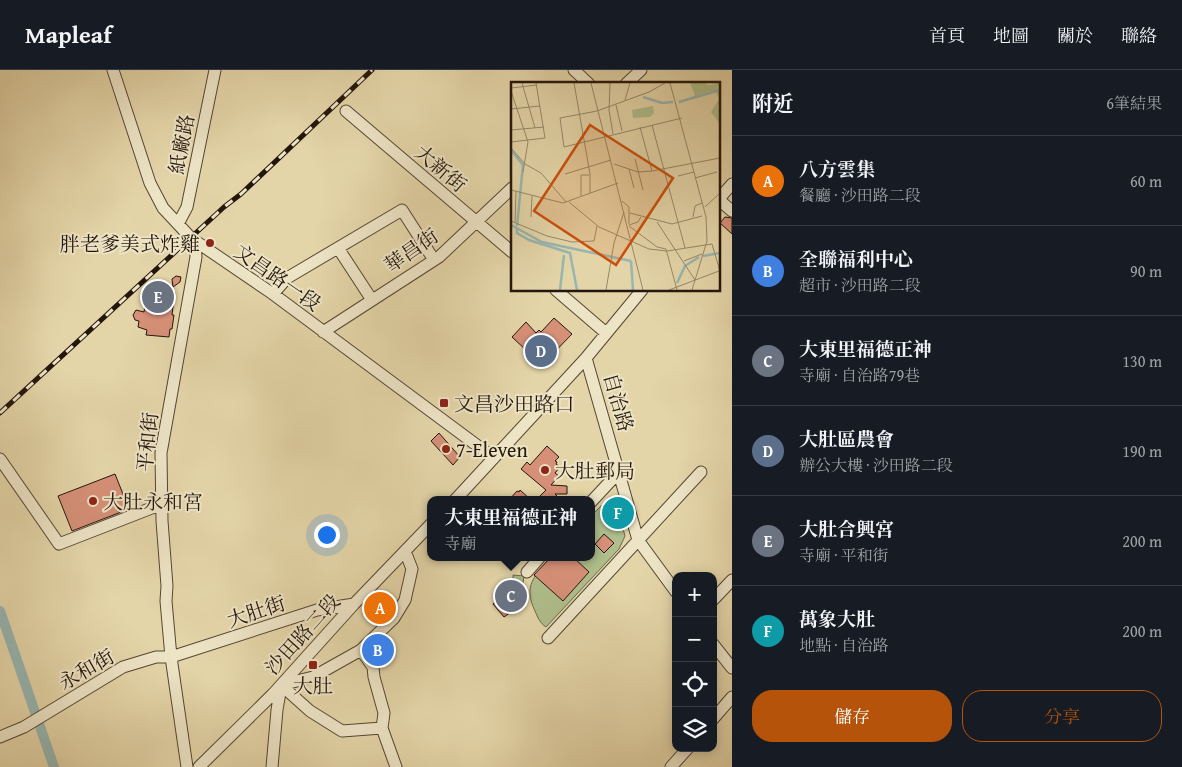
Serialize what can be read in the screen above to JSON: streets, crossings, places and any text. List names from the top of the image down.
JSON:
{
  "streets": {
    "street": [
      "紙廠路",
      "大新街",
      "華昌街",
      "文昌路一段",
      "自治路",
      "平和街",
      "大肚街",
      "沙田路二段",
      "永和街"
    ]
  },
  "crossings": [
    ["紙廠路", "文昌路一段"],
    ["大新街", "華昌街"],
    ["華昌街", "文昌路一段"],
    ["文昌路一段", "平和街"],
    ["平和街", "大肚街"],
    ["平和街", "永和街"],
    ["大肚街", "沙田路二段"],
    ["大肚街", "永和街"]
  ],
  "places": {
    "other": [
      "胖老爹美式炸雞",
      "7-Eleven",
      "大肚郵局",
      "大肚永和宮"
    ],
    "transit": ["文昌沙田路口", "大肚"]
  },
  "page": {
    "header": "Mapleaf",
    "nav": [
      "首頁",
      "地圖",
      "關於",
      "聯絡"
    ],
    "heading": ["附近", "6筆結果"],
    "list": [
      {
        "mark": "A",
        "name": "八方雲集",
        "note": "餐廳 · 沙田路二段",
        "value": "60 m"
      },
      {
        "mark": "B",
        "name": "全聯福利中心",
        "note": "超市 · 沙田路二段",
        "value": "90 m"
      },
      {
        "mark": "C",
        "name": "大東里福德正神",
        "note": "寺廟 · 自治路79巷",
        "value": "130 m"
      },
      {
        "mark": "D",
        "name": "大肚區農會",
        "note": "辦公大樓 · 沙田路二段",
        "value": "190 m"
      },
      {
        "mark": "E",
        "name": "大肚合興宮",
        "note": "寺廟 · 平和街",
        "value": "200 m"
      },
      {
        "mark": "F",
        "name": "萬象大肚",
        "note": "地點 · 自治路",
        "value": "200 m"
      }
    ],
    "pins": [
      "E",
      "D",
      "F",
      "C",
      "A",
      "B"
    ],
    "popup": ["大東里福德正神", "寺廟"],
    "map_buttons": ["+", "−"],
    "buttons": ["儲存", "分享"]
  }
}
